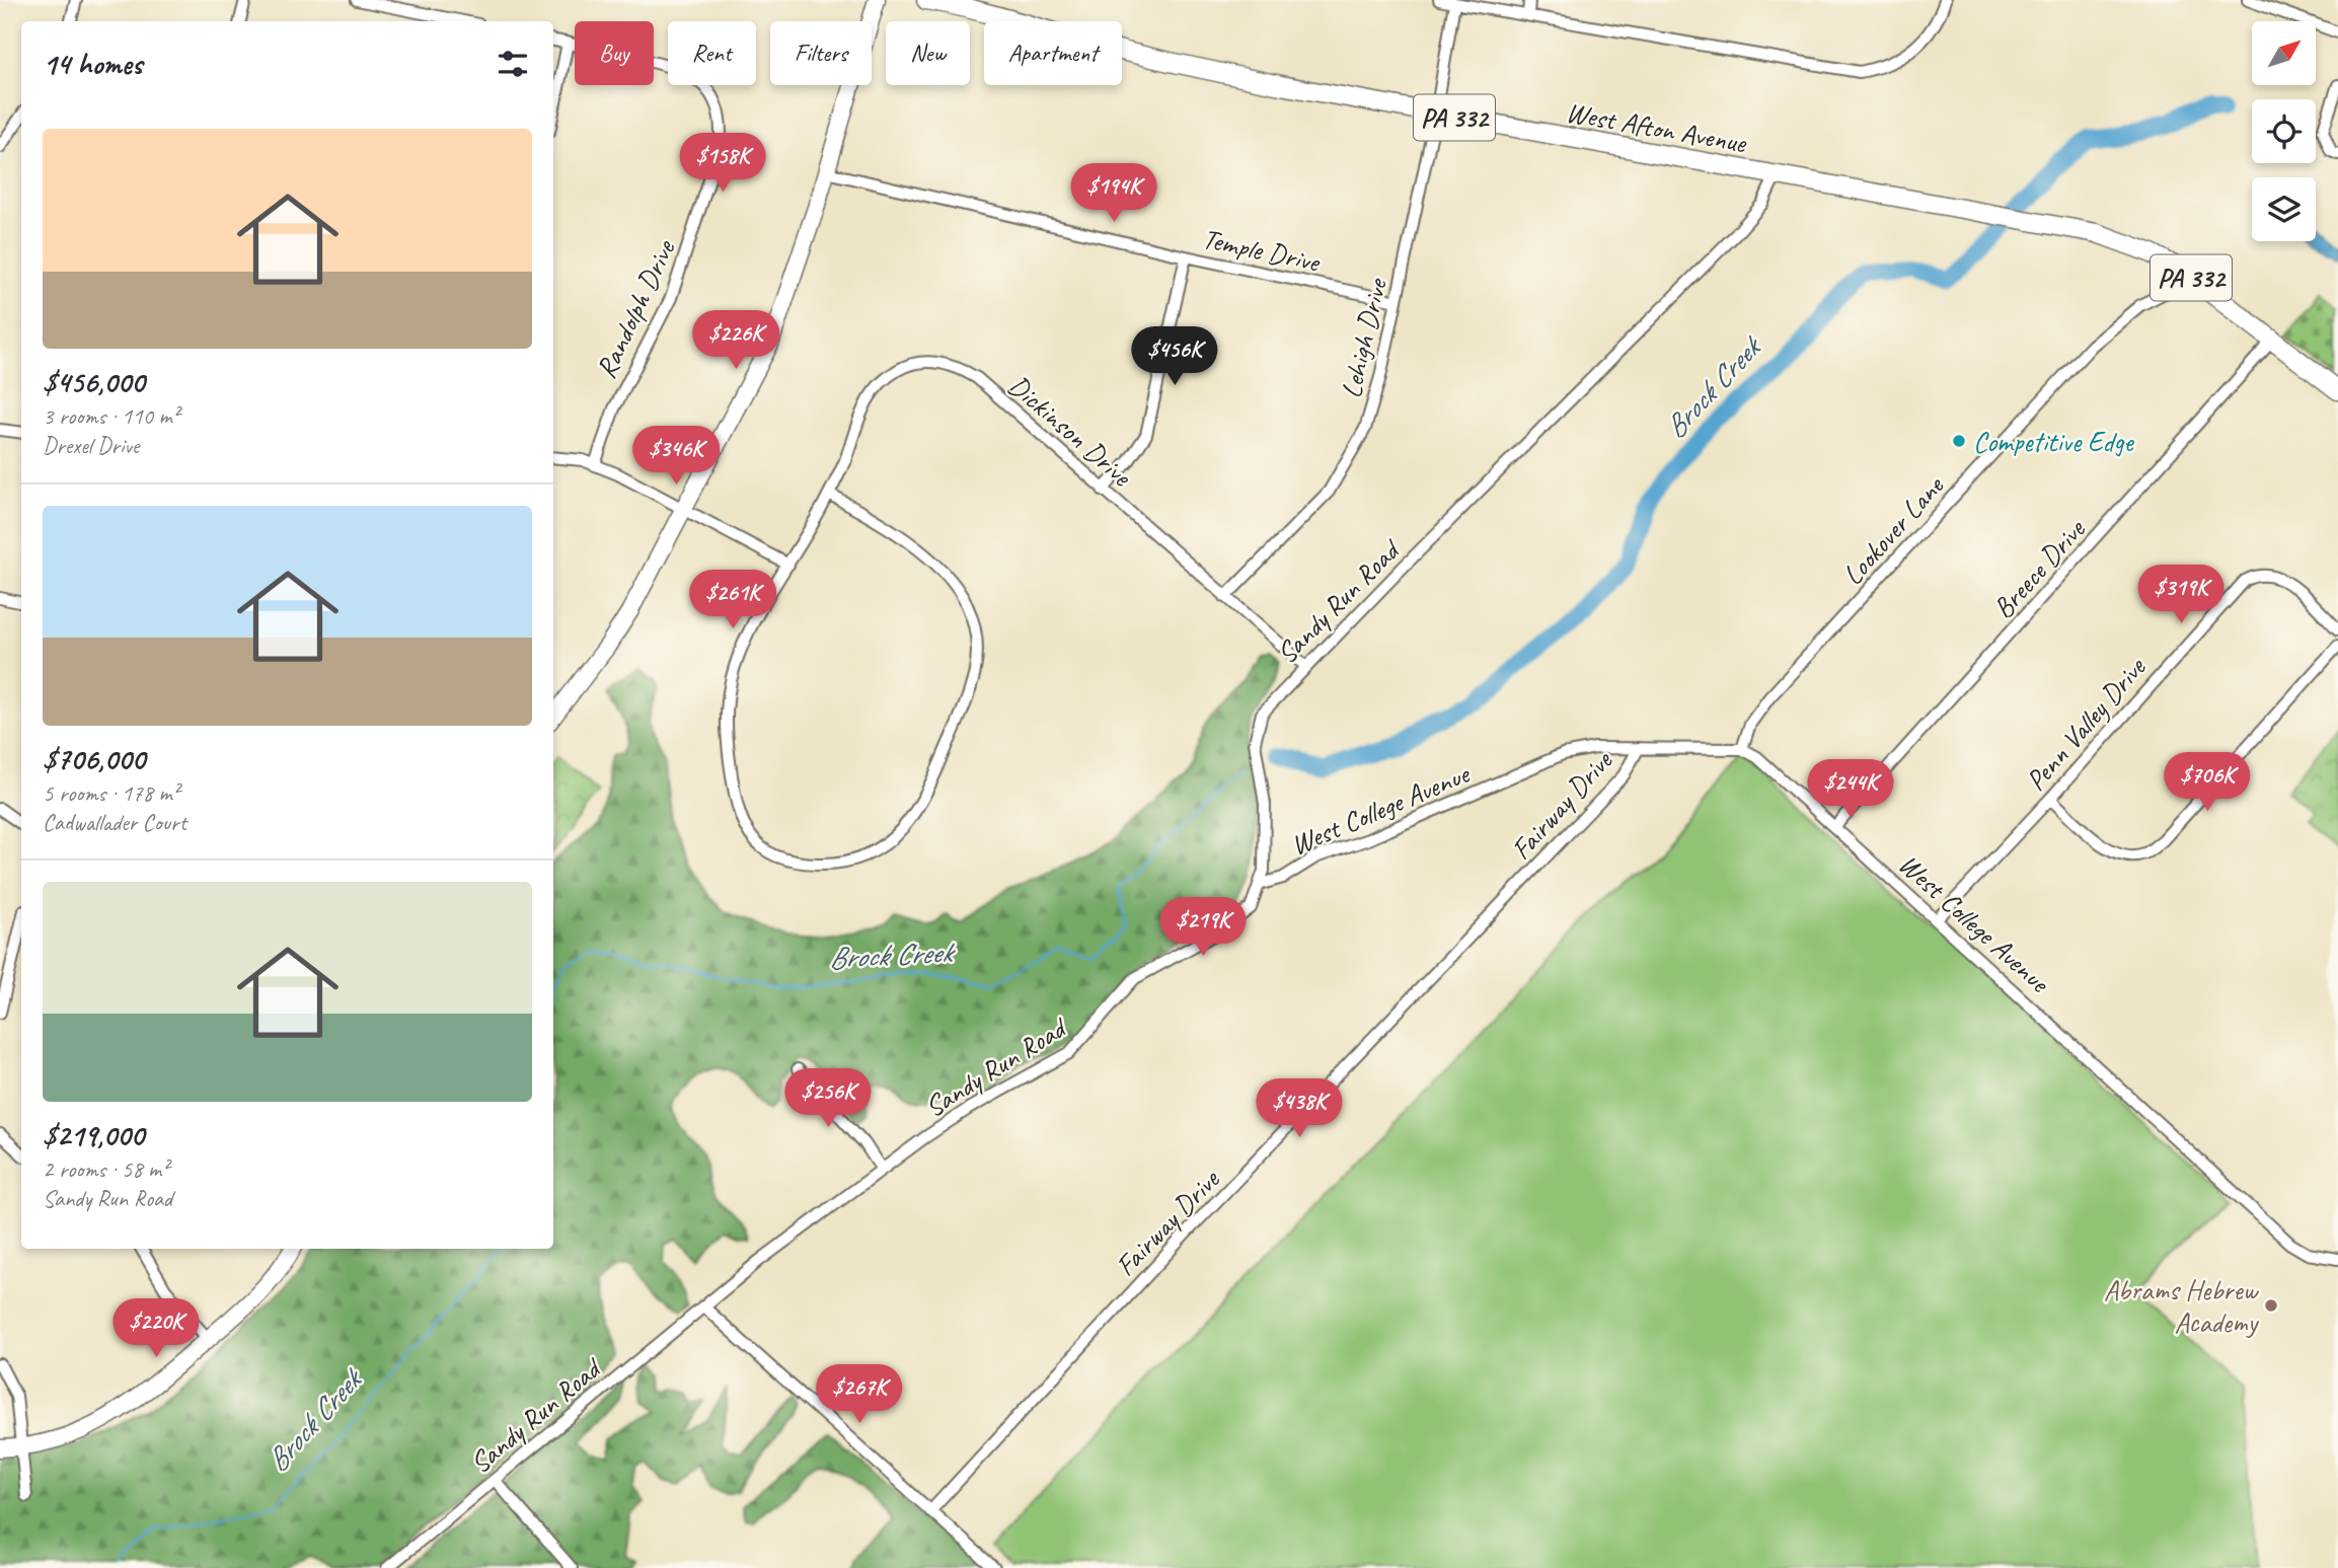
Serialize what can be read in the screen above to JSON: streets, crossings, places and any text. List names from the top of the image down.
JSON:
{
  "streets": {
    "main road": ["PA 332", "West Afton Avenue"],
    "street": [
      "Temple Drive",
      "Randolph Drive",
      "Lehigh Drive",
      "Dickinson Drive",
      "Lookover Lane",
      "Breece Drive",
      "Sandy Run Road",
      "Penn Valley Drive",
      "Fairway Drive",
      "West College Avenue"
    ]
  },
  "crossings": [
    ["West Afton Avenue", "Lehigh Drive"],
    ["West Afton Avenue", "Lookover Lane"],
    ["West Afton Avenue", "Breece Drive"],
    ["West Afton Avenue", "Sandy Run Road"],
    ["Temple Drive", "Lehigh Drive"],
    ["Lehigh Drive", "Dickinson Drive"],
    ["Dickinson Drive", "Sandy Run Road"],
    ["Lookover Lane", "West College Avenue"],
    ["Breece Drive", "West College Avenue"],
    ["Sandy Run Road", "West College Avenue"],
    ["Penn Valley Drive", "West College Avenue"],
    ["Fairway Drive", "West College Avenue"]
  ],
  "water": ["Brock Creek"],
  "places": ["Competitive Edge", "Abrams Hebrew Academy"],
  "north": "top right",
  "page": {
    "chip": [
      "Buy",
      "Rent",
      "Filters",
      "New",
      "Apartment"
    ],
    "heading": "14 homes",
    "list": [
      {
        "name": "$456,000",
        "note": "3 rooms · 110 m² · Drexel Drive"
      },
      {
        "name": "$706,000",
        "note": "5 rooms · 178 m² · Cadwallader Court"
      },
      {
        "name": "$219,000",
        "note": "2 rooms · 58 m² · Sandy Run Road"
      }
    ],
    "price": [
      "$158K",
      "$194K",
      "$226K",
      "$456K",
      "$346K",
      "$319K",
      "$261K",
      "$706K",
      "$244K",
      "$219K",
      "$256K",
      "$438K",
      "$220K",
      "$267K"
    ]
  }
}
